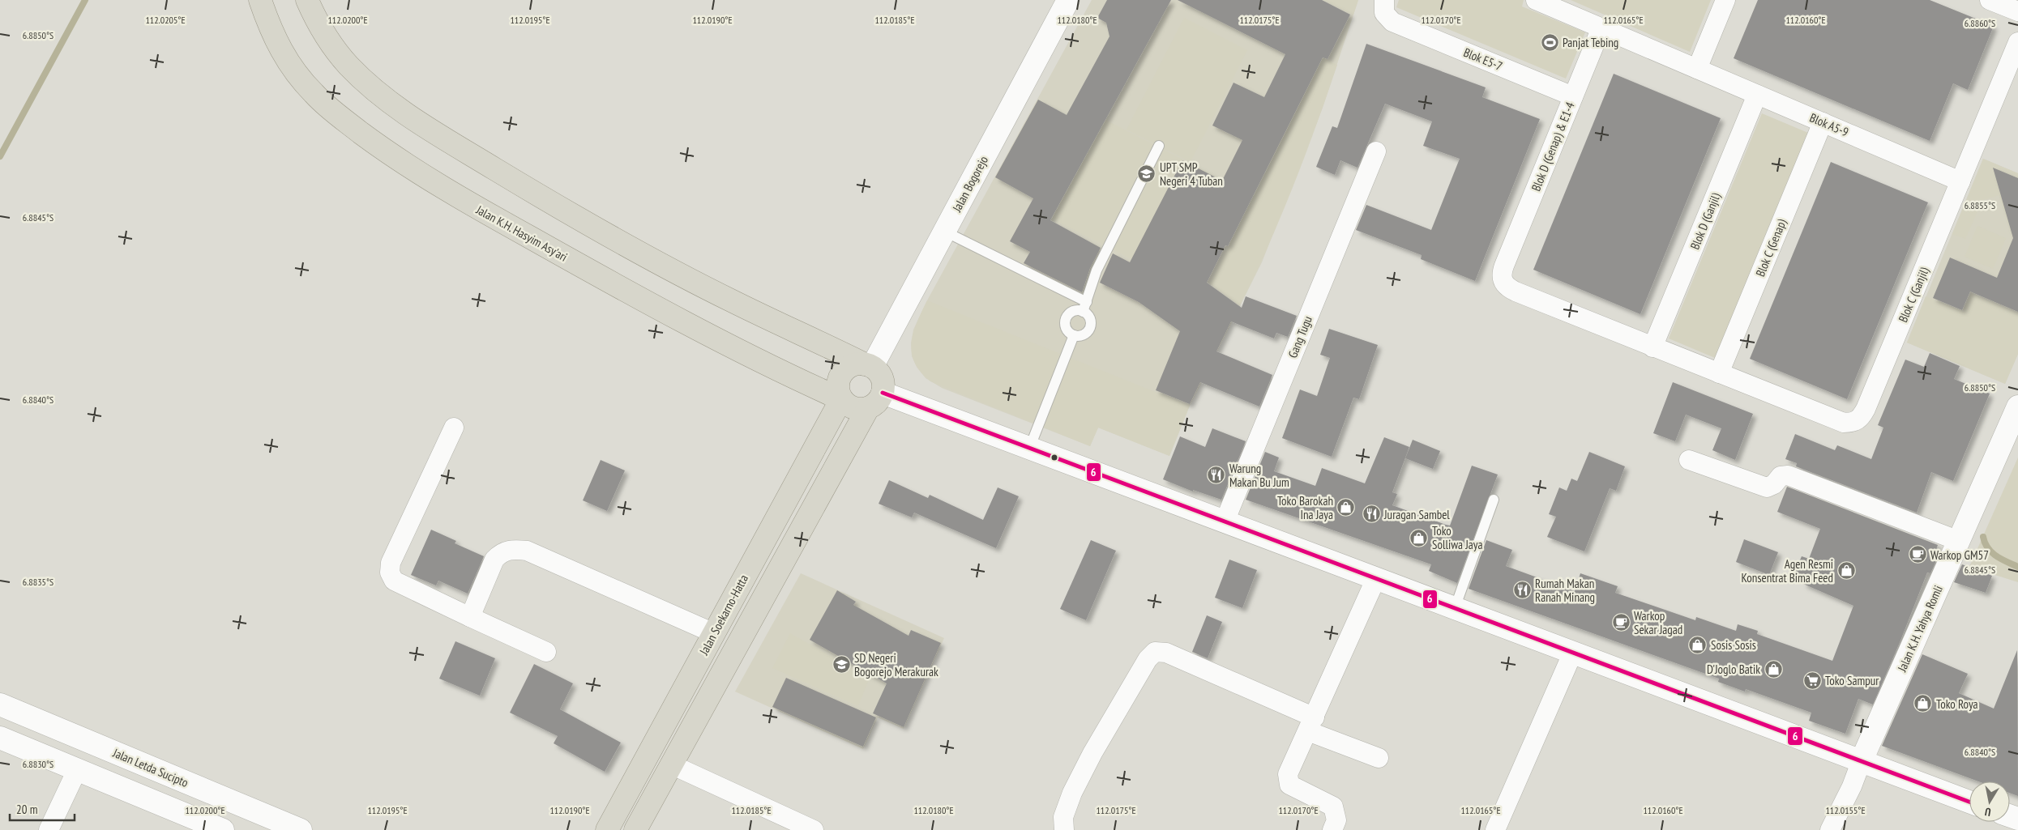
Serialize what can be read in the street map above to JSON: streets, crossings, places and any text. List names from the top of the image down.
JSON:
{
  "streets": {
    "highway": ["Jalan K.H. Hasyim Asy'ari", "Jalan Soekarno-Hatta"],
    "main road": ["Jalan Bogorejo", "Jalan K.H. Yahya Romli", "Jalan Letda Sucipto"],
    "street": [
      "Blok E5-7",
      "Blok A5-9",
      "Blok D (Genap) & E1-4",
      "Blok D (Ganjil)",
      "Blok C (Genap)",
      "Blok C (Ganjil)",
      "Gang Tugu"
    ]
  },
  "crossings": [
    ["Blok E5-7", "Blok D (Genap) & E1-4"],
    ["Blok A5-9", "Blok D (Genap) & E1-4"],
    ["Blok A5-9", "Blok D (Ganjil)"],
    ["Blok A5-9", "Blok C (Genap)"],
    ["Blok A5-9", "Blok C (Ganjil)"],
    ["Blok D (Genap) & E1-4", "Blok D (Ganjil)"],
    ["Jalan Bogorejo", "Jalan K.H. Hasyim Asy'ari"],
    ["Jalan Bogorejo", "Jalan Soekarno-Hatta"],
    ["Jalan K.H. Hasyim Asy'ari", "Jalan Soekarno-Hatta"],
    ["Blok C (Genap)", "Blok C (Ganjil)"]
  ],
  "places": {
    "sports": ["Panjat Tebing"],
    "school or university": ["UPT SMP Negeri 4 Tuban", "SD Negeri Bogorejo Merakurak"],
    "restaurant": ["Warung Makan Bu Jum", "Juragan Sambel", "Rumah Makan Ranah Minang"],
    "shop": [
      "Toko Barokah Ina Jaya",
      "Toko Solliwa Jaya",
      "Agen Resmi Konsentrat Bima Feed",
      "Sosis Sosis",
      "D'Joglo Batik",
      "Toko Roya"
    ],
    "cafe": ["Warkop GM57", "Warkop Sekar Jagad"],
    "supermarket": ["Toko Sampur"]
  },
  "lines": ["transit line 6"],
  "scale_bar": "20 m",
  "north": "bottom",
  "coordinates": [
    "112.0190°E",
    "112.0185°E",
    "112.0160°E",
    "112.0205°E",
    "112.0200°E",
    "112.0195°E",
    "112.0180°E",
    "112.0175°E",
    "112.0170°E",
    "112.0165°E",
    "6.8860°S",
    "6.8850°S",
    "6.8855°S",
    "6.8845°S",
    "6.8840°S",
    "6.8835°S",
    "6.8830°S",
    "112.0155°E"
  ]
}
